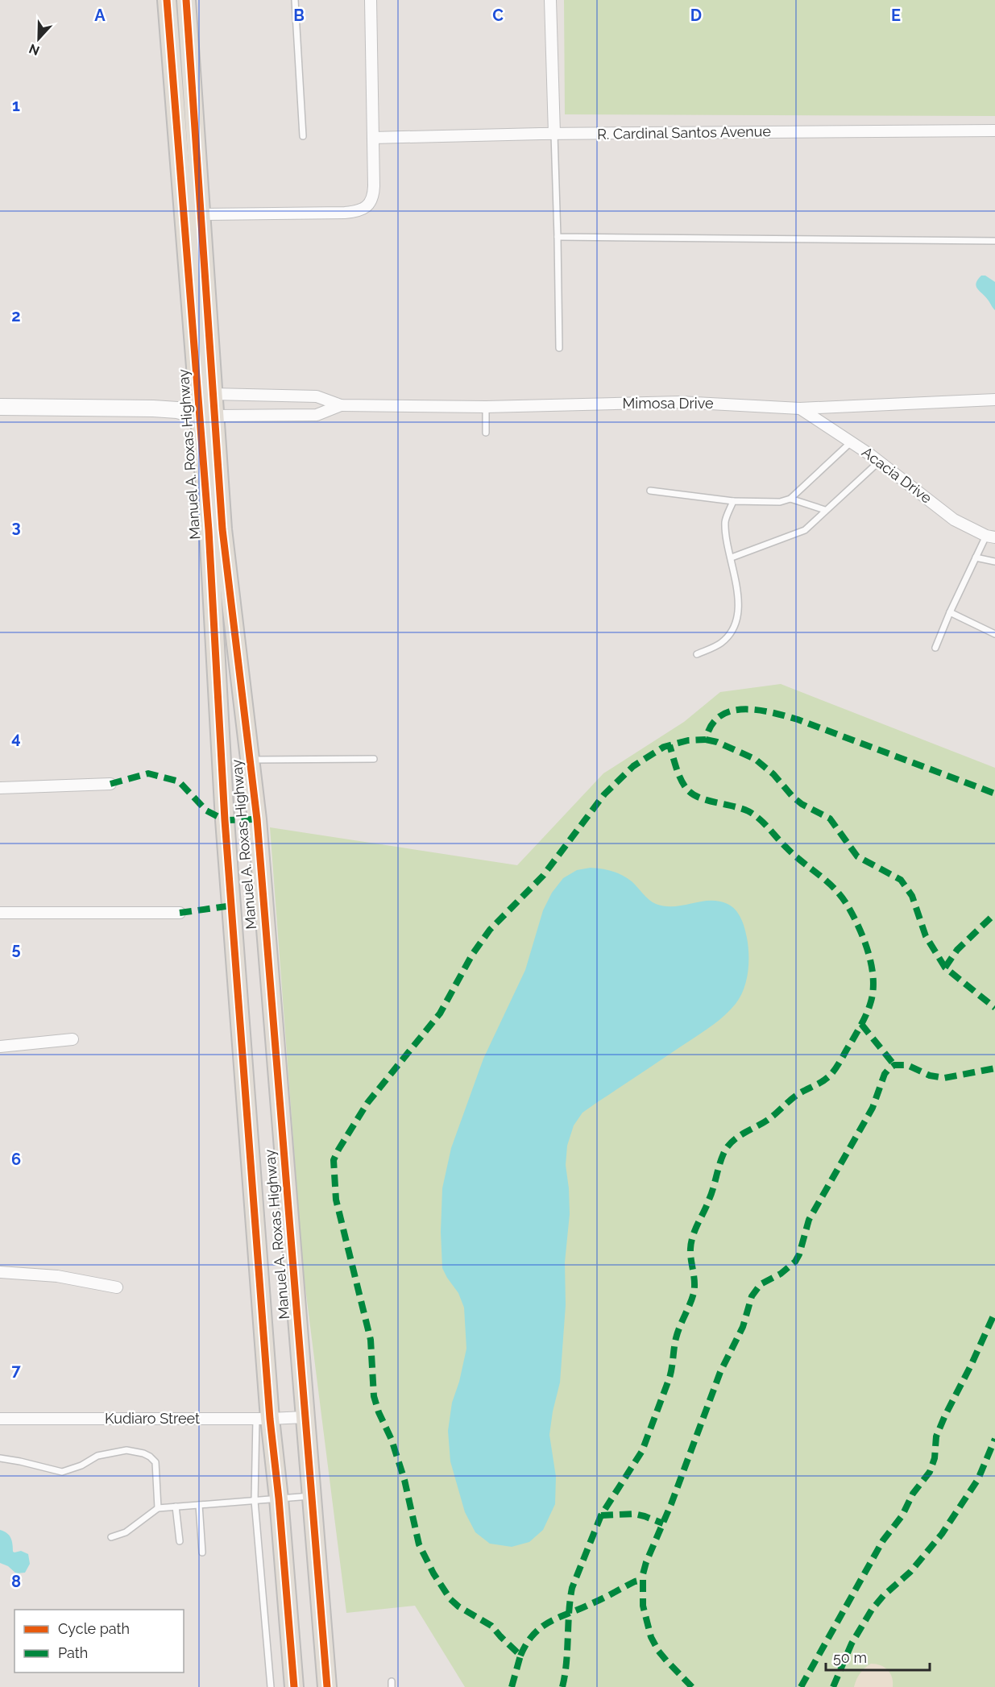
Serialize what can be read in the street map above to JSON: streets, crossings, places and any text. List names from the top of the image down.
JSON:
{
  "streets": {
    "main road": ["Manuel A. Roxas Highway"],
    "street": [
      "R. Cardinal Santos Avenue",
      "Mimosa Drive",
      "Acacia Drive",
      "Kudiaro Street"
    ]
  },
  "crossings": [
    ["Mimosa Drive", "Manuel A. Roxas Highway"],
    ["Mimosa Drive", "Acacia Drive"],
    ["Manuel A. Roxas Highway", "Kudiaro Street"]
  ],
  "legend": ["Cycle path", "Path"],
  "scale_bar": "50 m",
  "north": "bottom",
  "grid": {
    "columns": [
      "A",
      "B",
      "C",
      "D",
      "E"
    ],
    "rows": [
      "1",
      "2",
      "3",
      "4",
      "5",
      "6",
      "7",
      "8"
    ]
  }
}
